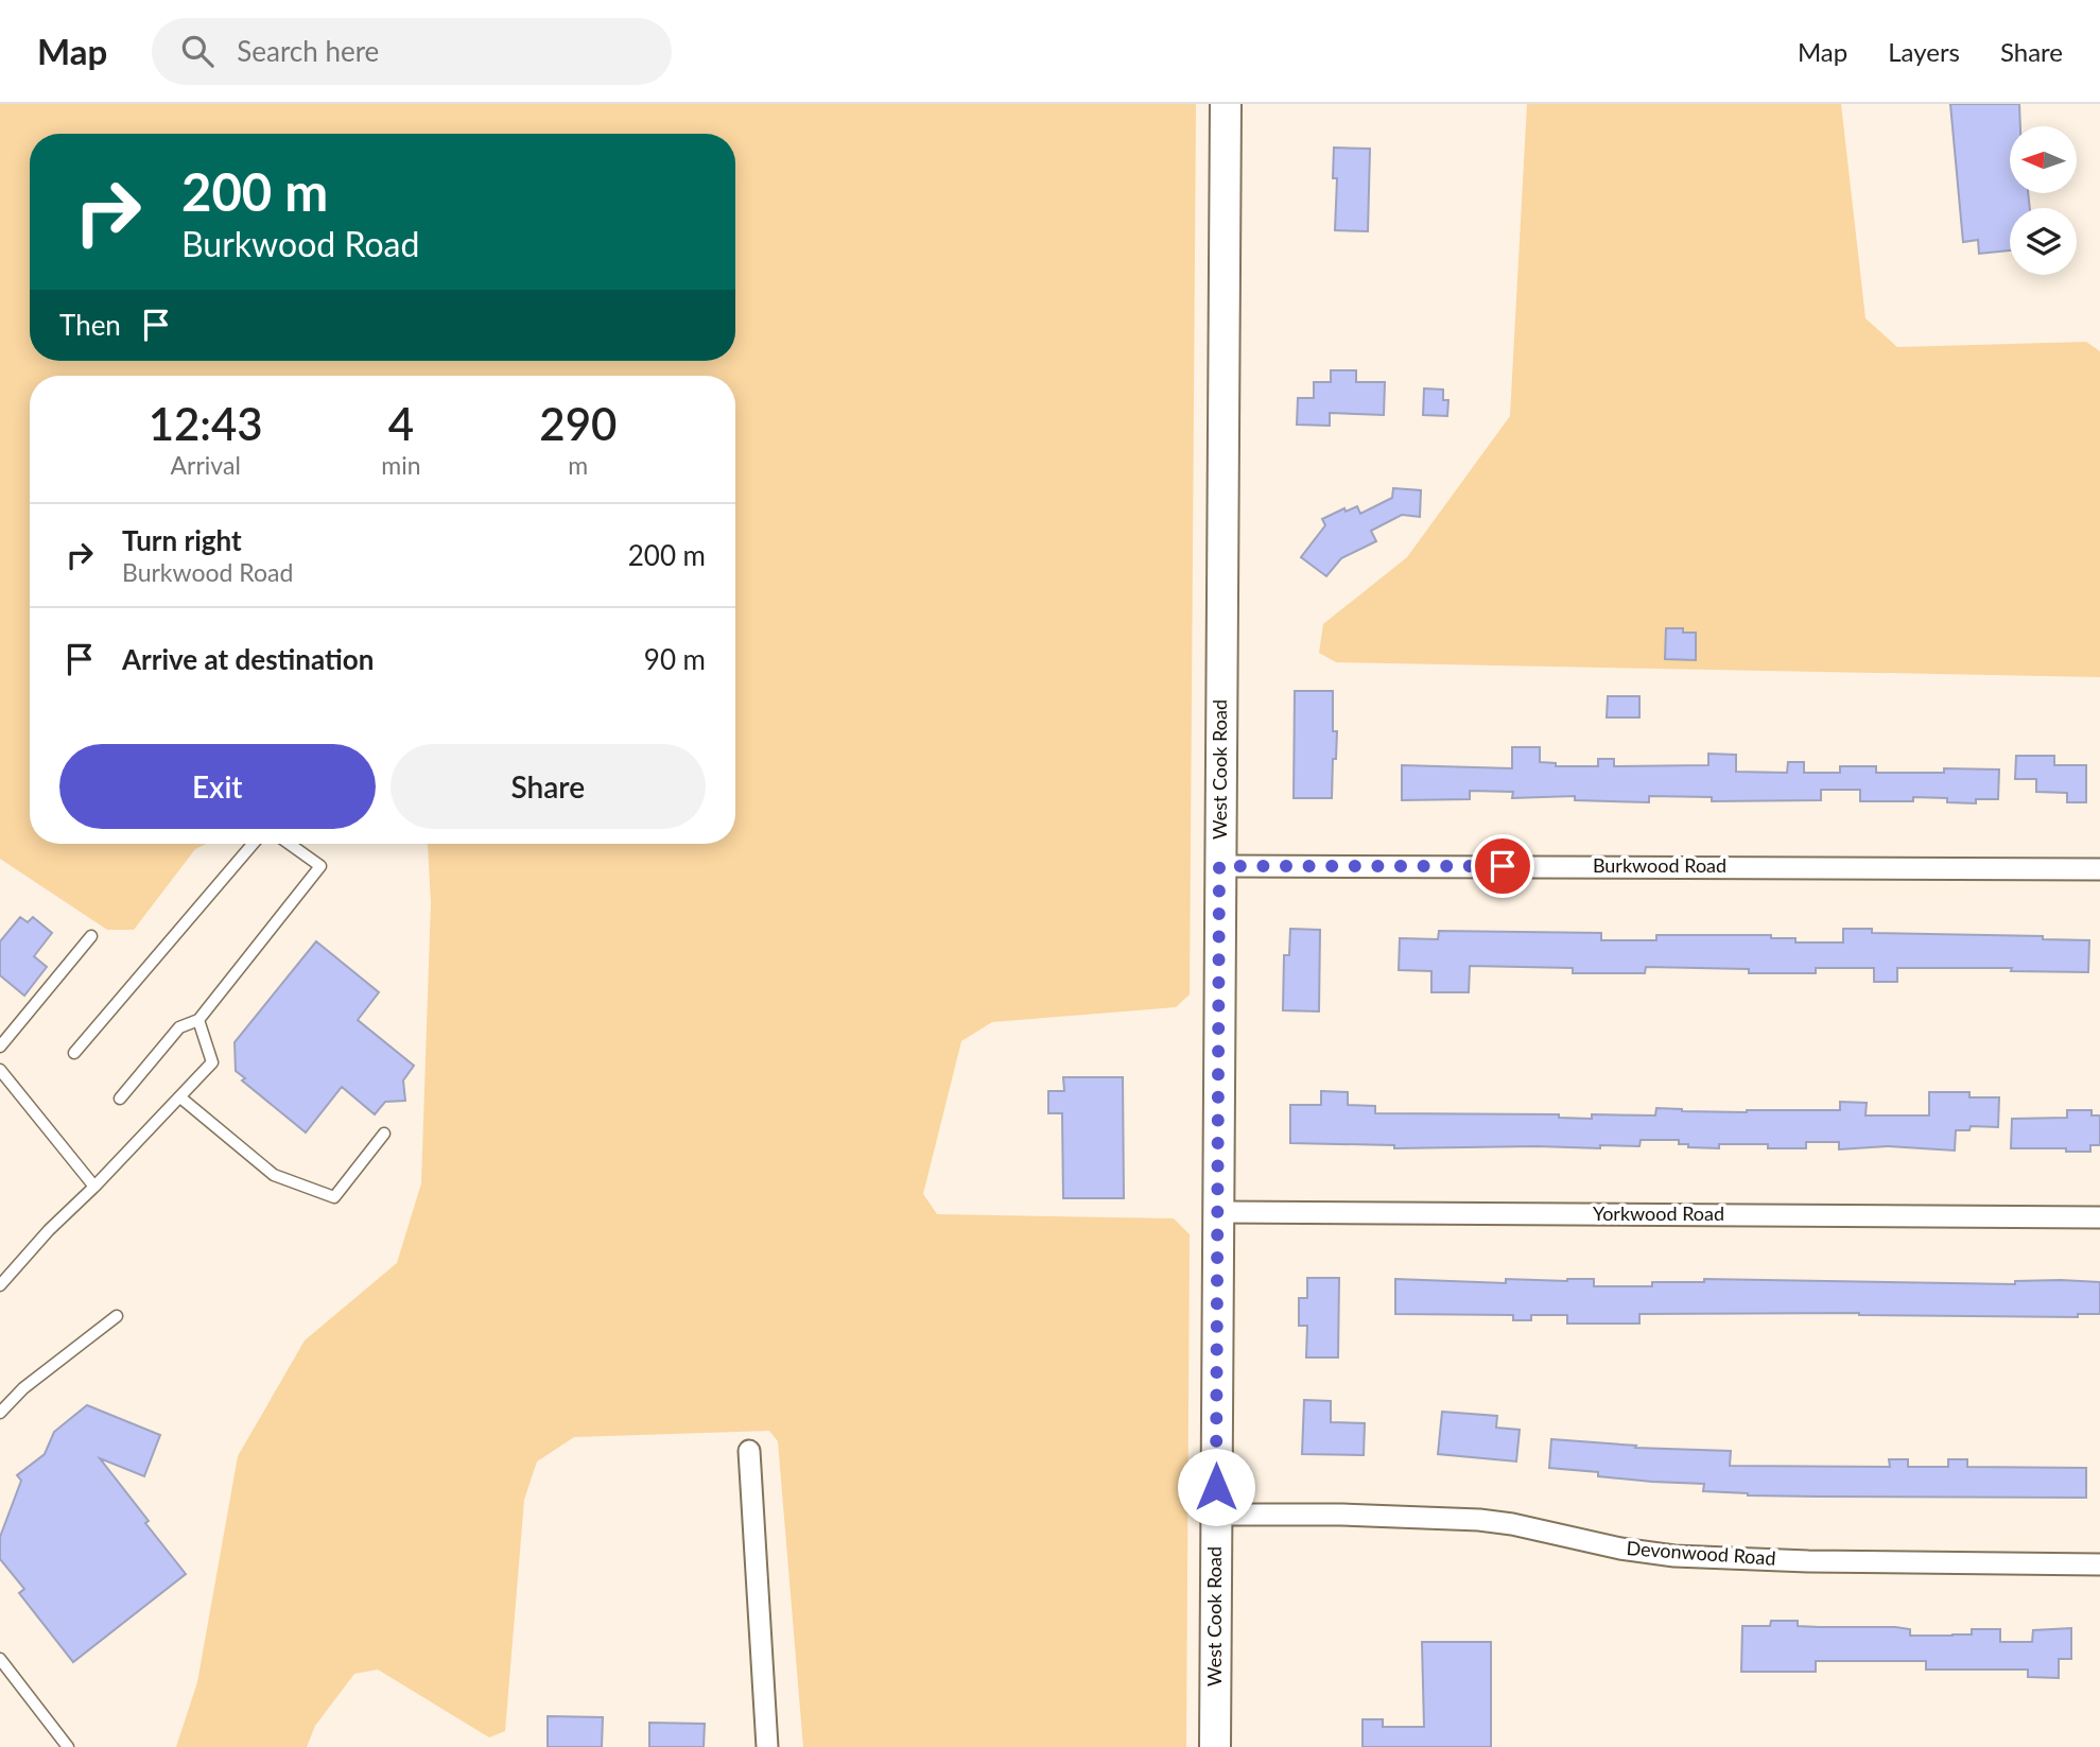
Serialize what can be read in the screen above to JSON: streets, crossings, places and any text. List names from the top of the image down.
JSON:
{
  "streets": {
    "main road": ["West Cook Road"],
    "street": ["Burkwood Road", "Yorkwood Road", "Devonwood Road"]
  },
  "crossings": [
    ["West Cook Road", "Burkwood Road"],
    ["West Cook Road", "Yorkwood Road"],
    ["West Cook Road", "Devonwood Road"]
  ],
  "north": "left",
  "page": {
    "header": "Map",
    "search": "Search here",
    "nav": ["Map", "Layers", "Share"],
    "turn": ["200 m", "Burkwood Road"],
    "then": "Then",
    "eta": [
      "12:43",
      "Arrival",
      "4",
      "min",
      "290",
      "m"
    ],
    "list": [
      {
        "name": "Turn right",
        "note": "Burkwood Road",
        "value": "200 m"
      },
      {
        "name": "Arrive at destination",
        "value": "90 m"
      }
    ],
    "buttons": ["Exit", "Share"]
  }
}
